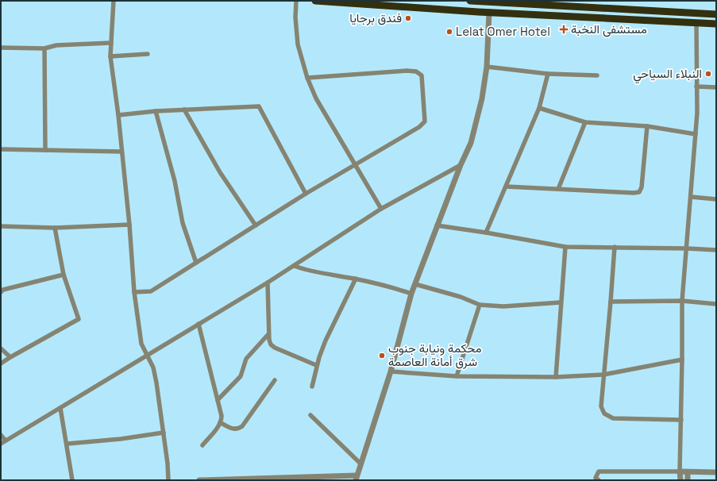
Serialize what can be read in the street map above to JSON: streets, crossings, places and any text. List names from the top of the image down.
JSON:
{
  "places": {
    "other": [
      "فندق برجايا",
      "Lelat Omer Hotel",
      "النبلاء السياحي",
      "محكمة ونيابة جنوب شرق أمانة العاصمة"
    ],
    "health": ["مستشفى النخبة"]
  }
}
